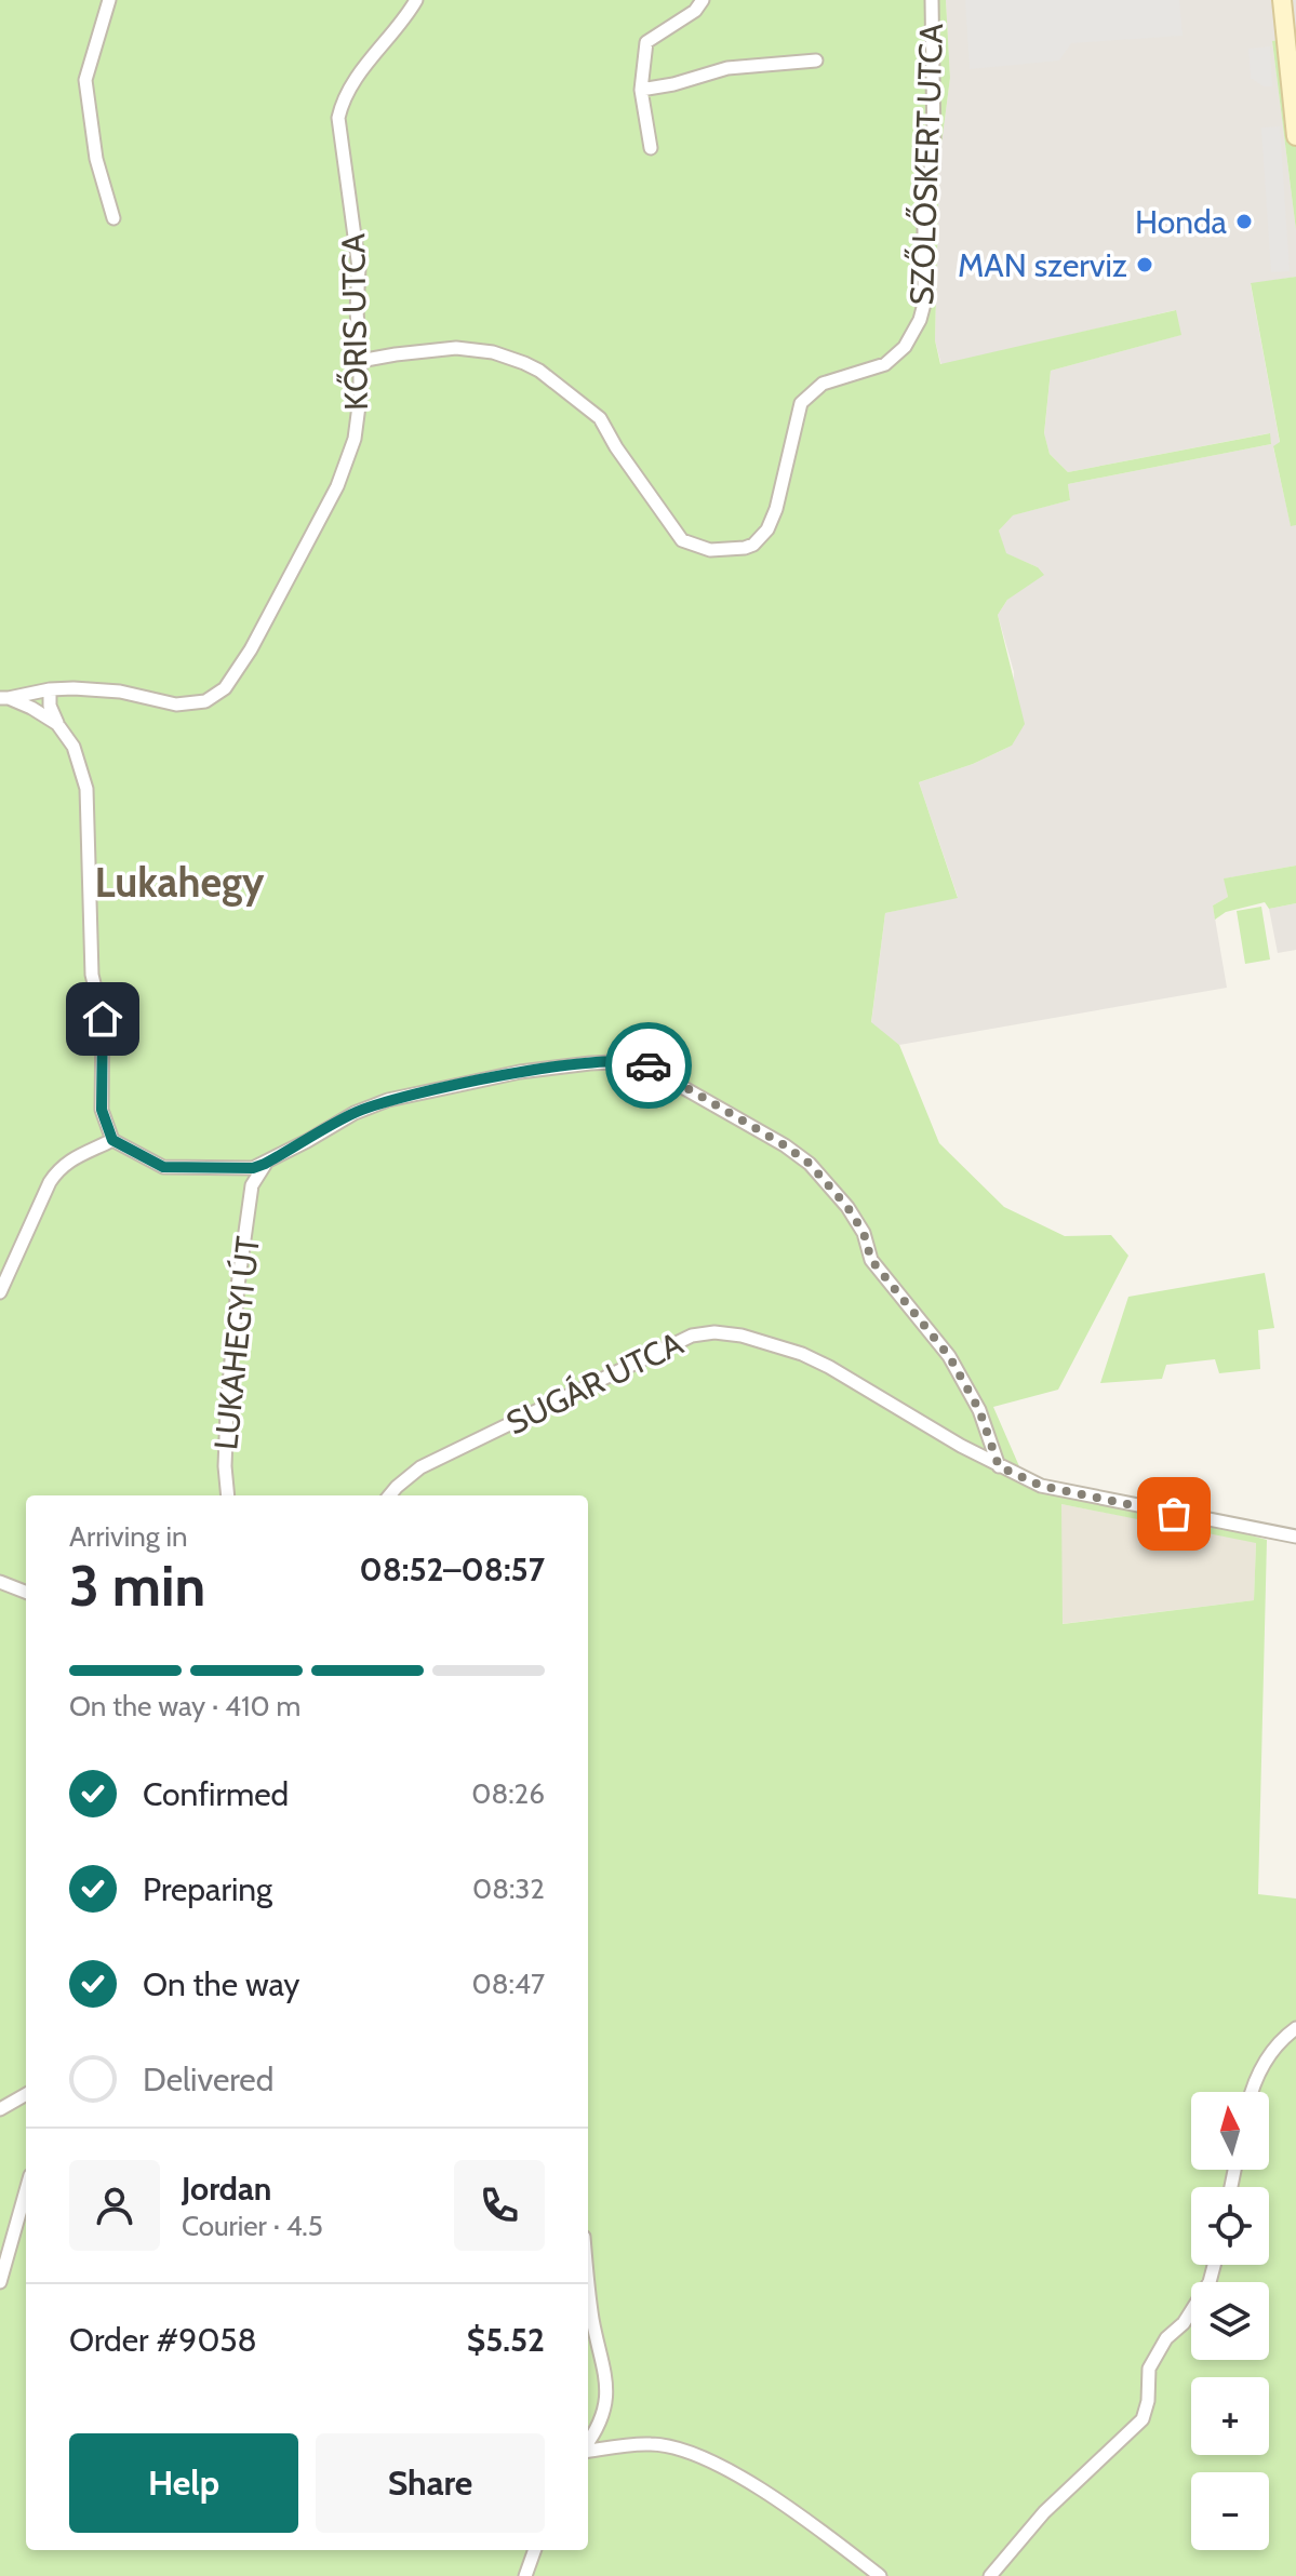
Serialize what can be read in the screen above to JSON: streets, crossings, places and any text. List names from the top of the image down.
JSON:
{
  "streets": {
    "street": [
      "SZŐLŐSKERT UTCA",
      "KŐRIS UTCA",
      "LUKAHEGYI ÚT",
      "SUGÁR UTCA"
    ]
  },
  "crossings": [
    ["SZŐLŐSKERT UTCA", "KŐRIS UTCA"]
  ],
  "districts": ["Lukahegy"],
  "places": ["Honda", "MAN szerviz"],
  "north": "top",
  "page": {
    "heading": ["3 min", "Arriving in", "08:52–08:57"],
    "panel": [
      "Jordan",
      "Courier · 4.5",
      "Order #9058",
      "$5.52"
    ],
    "bar": "On the way · 410 m",
    "list": [
      ["Confirmed", "08:26"],
      ["Preparing", "08:32"],
      ["On the way", "08:47"],
      "Delivered"
    ],
    "map_buttons": ["+", "−"],
    "buttons": ["Help", "Share"]
  }
}
